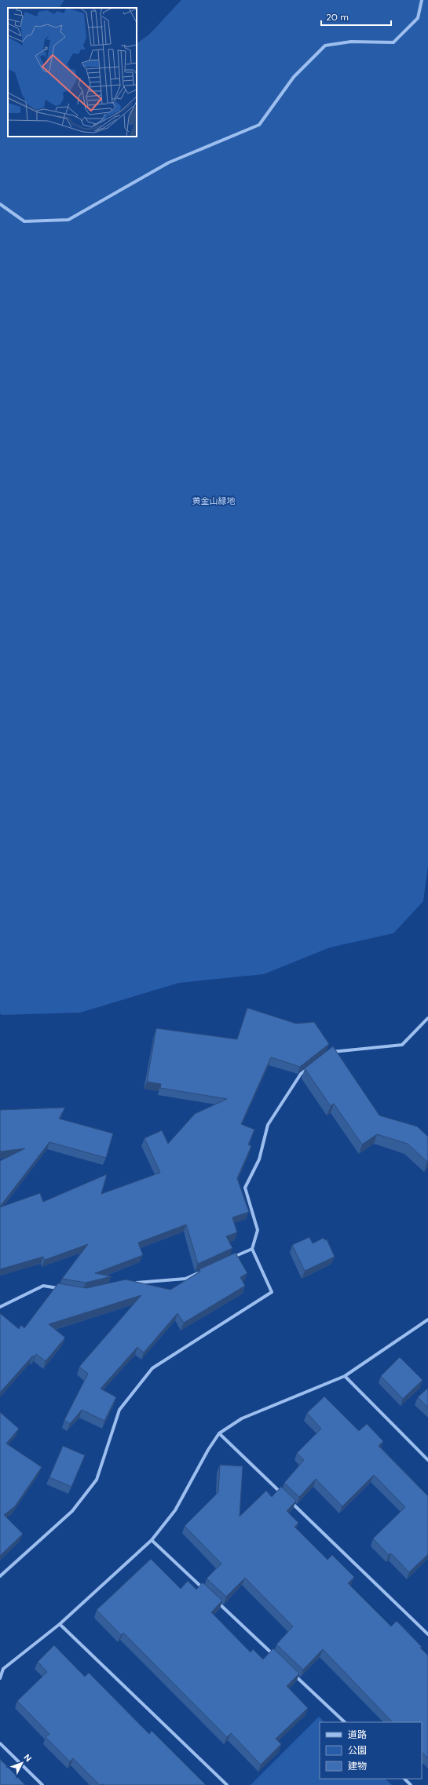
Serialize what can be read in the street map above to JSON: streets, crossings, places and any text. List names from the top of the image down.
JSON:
{
  "parks": ["黄金山緑地"],
  "legend": ["道路", "公園", "建物"],
  "scale_bar": "20 m",
  "north": "top right"
}
